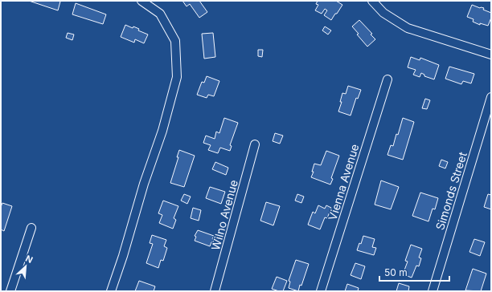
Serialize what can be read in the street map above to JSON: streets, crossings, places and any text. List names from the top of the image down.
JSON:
{
  "streets": {
    "street": ["Vienna Avenue", "Simonds Street", "Wilno Avenue"]
  },
  "scale_bar": "50 m",
  "north": "top right"
}
